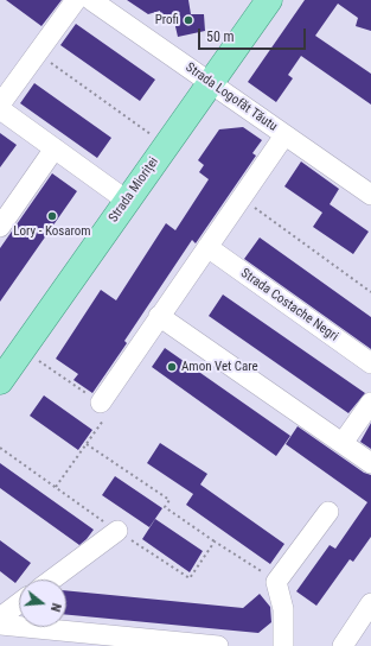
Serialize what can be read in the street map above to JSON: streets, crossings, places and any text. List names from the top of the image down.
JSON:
{
  "streets": {
    "main road": ["Strada Mioriței"],
    "street": ["Strada Logofăt Tăutu", "Strada Costache Negri"]
  },
  "crossings": [
    ["Strada Logofăt Tăutu", "Strada Mioriței"]
  ],
  "places": ["Profi", "Lory - Kosarom", "Amon Vet Care"],
  "scale_bar": "50 m",
  "north": "right"
}
